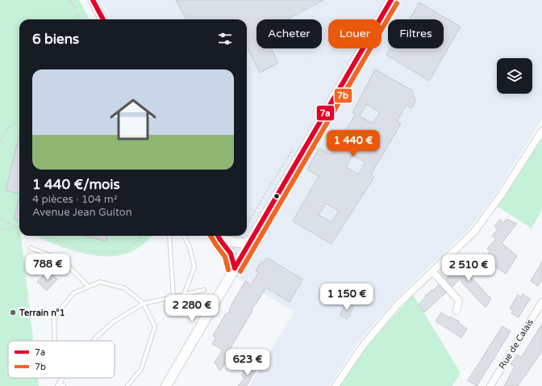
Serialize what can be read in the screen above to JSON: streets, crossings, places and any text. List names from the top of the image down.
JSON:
{
  "streets": {
    "street": ["Rue de Calais"]
  },
  "places": ["Terrain n°1"],
  "lines": ["transit line 7a", "transit line 7b"],
  "legend": ["7a", "7b"],
  "page": {
    "chip": ["Acheter", "Louer", "Filtres"],
    "heading": "6 biens",
    "list": [
      {
        "name": "1 440 €/mois",
        "note": "4 pièces · 104 m² · Avenue Jean Guiton"
      }
    ],
    "price": [
      "1 440 €",
      "788 €",
      "2 510 €",
      "1 150 €",
      "2 280 €",
      "623 €"
    ]
  }
}
